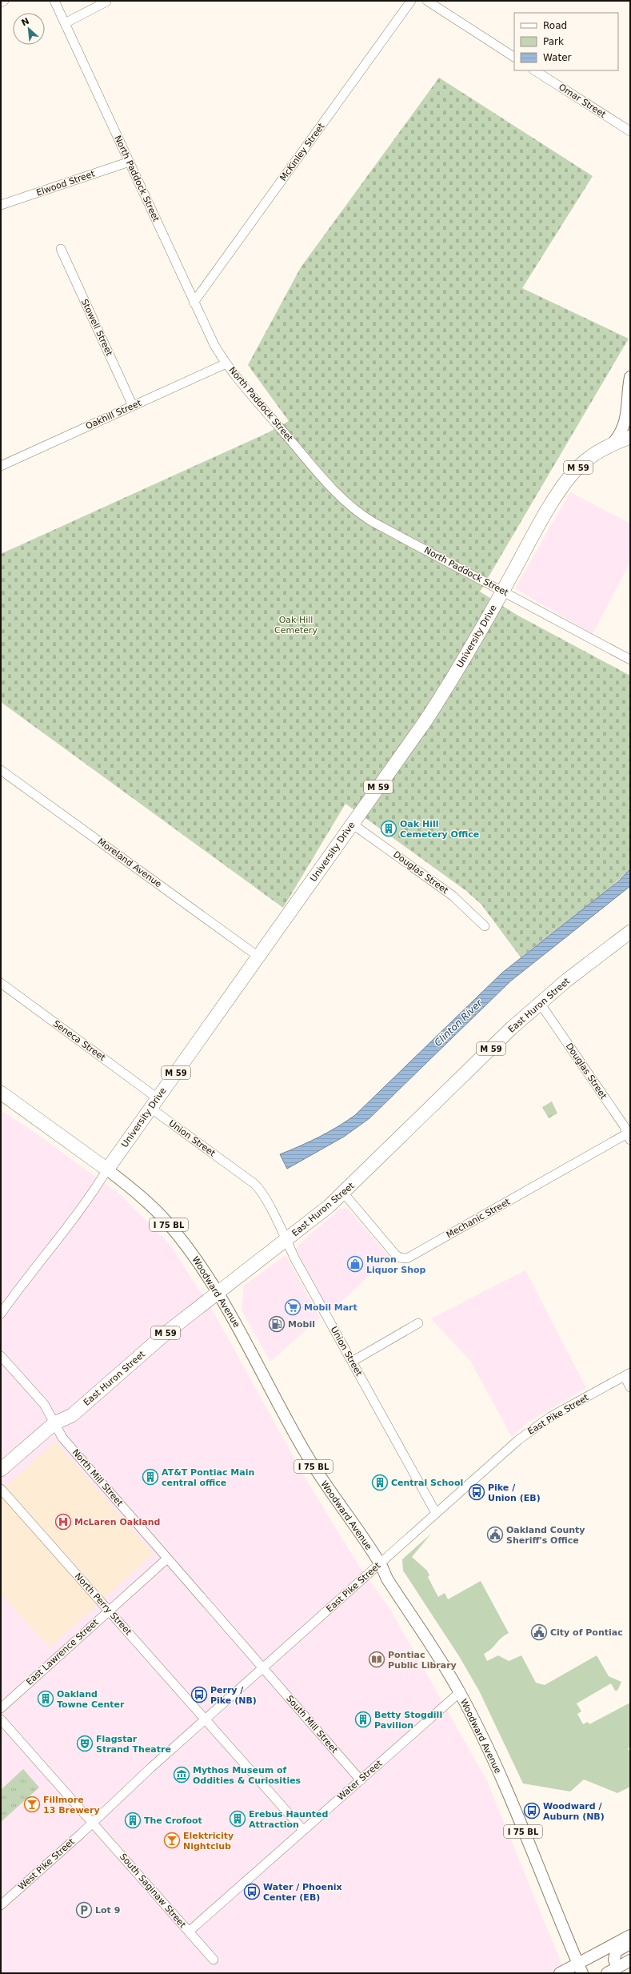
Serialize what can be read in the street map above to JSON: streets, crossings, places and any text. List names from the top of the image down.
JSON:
{
  "streets": {
    "highway": [
      "M 59",
      "University Drive",
      "East Huron Street",
      "I 75 BL",
      "Woodward Avenue"
    ],
    "street": [
      "Omar Street",
      "McKinley Street",
      "North Paddock Street",
      "Elwood Street",
      "Stowell Street",
      "Oakhill Street",
      "Moreland Avenue",
      "Douglas Street",
      "Seneca Street",
      "Union Street",
      "Mechanic Street",
      "East Pike Street",
      "North Mill Street",
      "North Perry Street",
      "East Lawrence Street",
      "South Mill Street",
      "Water Street",
      "West Pike Street",
      "South Saginaw Street"
    ]
  },
  "crossings": [
    ["McKinley Street", "North Paddock Street"],
    ["North Paddock Street", "Elwood Street"],
    ["North Paddock Street", "Oakhill Street"],
    ["North Paddock Street", "University Drive"],
    ["Stowell Street", "Oakhill Street"],
    ["M 59", "University Drive"],
    ["University Drive", "Moreland Avenue"],
    ["University Drive", "Douglas Street"],
    ["University Drive", "Seneca Street"],
    ["University Drive", "Union Street"],
    ["University Drive", "Woodward Avenue"],
    ["Douglas Street", "East Huron Street"],
    ["Douglas Street", "Mechanic Street"],
    ["East Huron Street", "Union Street"],
    ["East Huron Street", "Mechanic Street"],
    ["East Huron Street", "Woodward Avenue"],
    ["East Huron Street", "North Mill Street"],
    ["Seneca Street", "Union Street"],
    ["Union Street", "East Pike Street"],
    ["Woodward Avenue", "East Pike Street"],
    ["Woodward Avenue", "Water Street"],
    ["East Pike Street", "North Mill Street"],
    ["East Pike Street", "North Perry Street"],
    ["East Pike Street", "South Mill Street"],
    ["East Pike Street", "West Pike Street"],
    ["East Pike Street", "South Saginaw Street"],
    ["North Mill Street", "East Lawrence Street"],
    ["North Mill Street", "South Mill Street"],
    ["North Perry Street", "East Lawrence Street"],
    ["North Perry Street", "Water Street"],
    ["South Mill Street", "Water Street"],
    ["Water Street", "South Saginaw Street"],
    ["West Pike Street", "South Saginaw Street"]
  ],
  "water": ["Clinton River"],
  "parks": ["Oak Hill Cemetery"],
  "places": {
    "building": [
      "Oak Hill Cemetery Office",
      "AT&T Pontiac Main central office",
      "Central School",
      "Oakland Towne Center",
      "Betty Stogdill Pavilion",
      "Erebus Haunted Attraction",
      "The Crofoot"
    ],
    "shop": ["Huron Liquor Shop"],
    "supermarket": ["Mobil Mart"],
    "fuel station": ["Mobil"],
    "bus stop": [
      "Pike / Union (EB)",
      "Perry / Pike (NB)",
      "Woodward / Auburn (NB)",
      "Water / Phoenix Center (EB)"
    ],
    "hospital": ["McLaren Oakland"],
    "public building": ["Oakland County Sheriff's Office", "City of Pontiac"],
    "library": ["Pontiac Public Library"],
    "theatre": ["Flagstar Strand Theatre"],
    "museum": ["Mythos Museum of Oddities & Curiosities"],
    "bar": ["Fillmore 13 Brewery", "Elektricity Nightclub"],
    "parking": ["Lot 9"]
  },
  "legend": ["Road", "Park", "Water"],
  "north": "top left"
}
